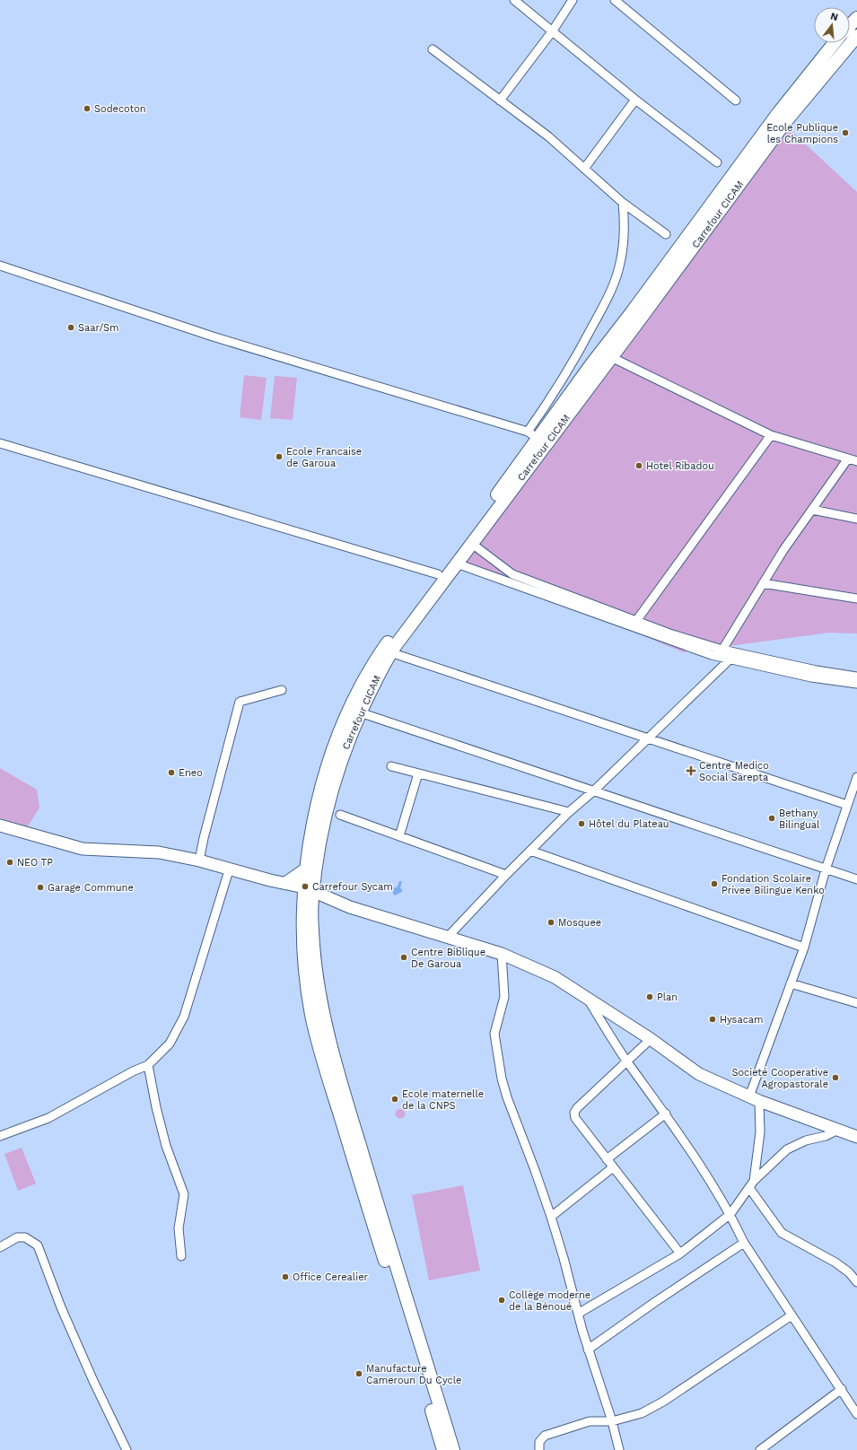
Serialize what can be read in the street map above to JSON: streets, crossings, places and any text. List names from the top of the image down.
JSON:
{
  "streets": {
    "main road": ["Carrefour CICAM"]
  },
  "places": {
    "other": [
      "Sodecoton",
      "Ecole Publique les Champions",
      "Saar/Sm",
      "Ecole Francaise de Garoua",
      "Hotel Ribadou",
      "Eneo",
      "Bethany Bilingual",
      "Hôtel du Plateau",
      "NEO TP",
      "Fondation Scolaire Privee Bilingue Kenko",
      "Carrefour Sycam",
      "Garage Commune",
      "Mosquee",
      "Centre Biblique De Garoua",
      "Plan",
      "Hysacam",
      "Societé Cooperative Agropastorale",
      "Ecole maternelle de la CNPS",
      "Office Cerealier",
      "Collège moderne de la Bénoué",
      "Manufacture Cameroun Du Cycle"
    ],
    "health": ["Centre Medico Social Sarepta"]
  },
  "north": "top"
}
